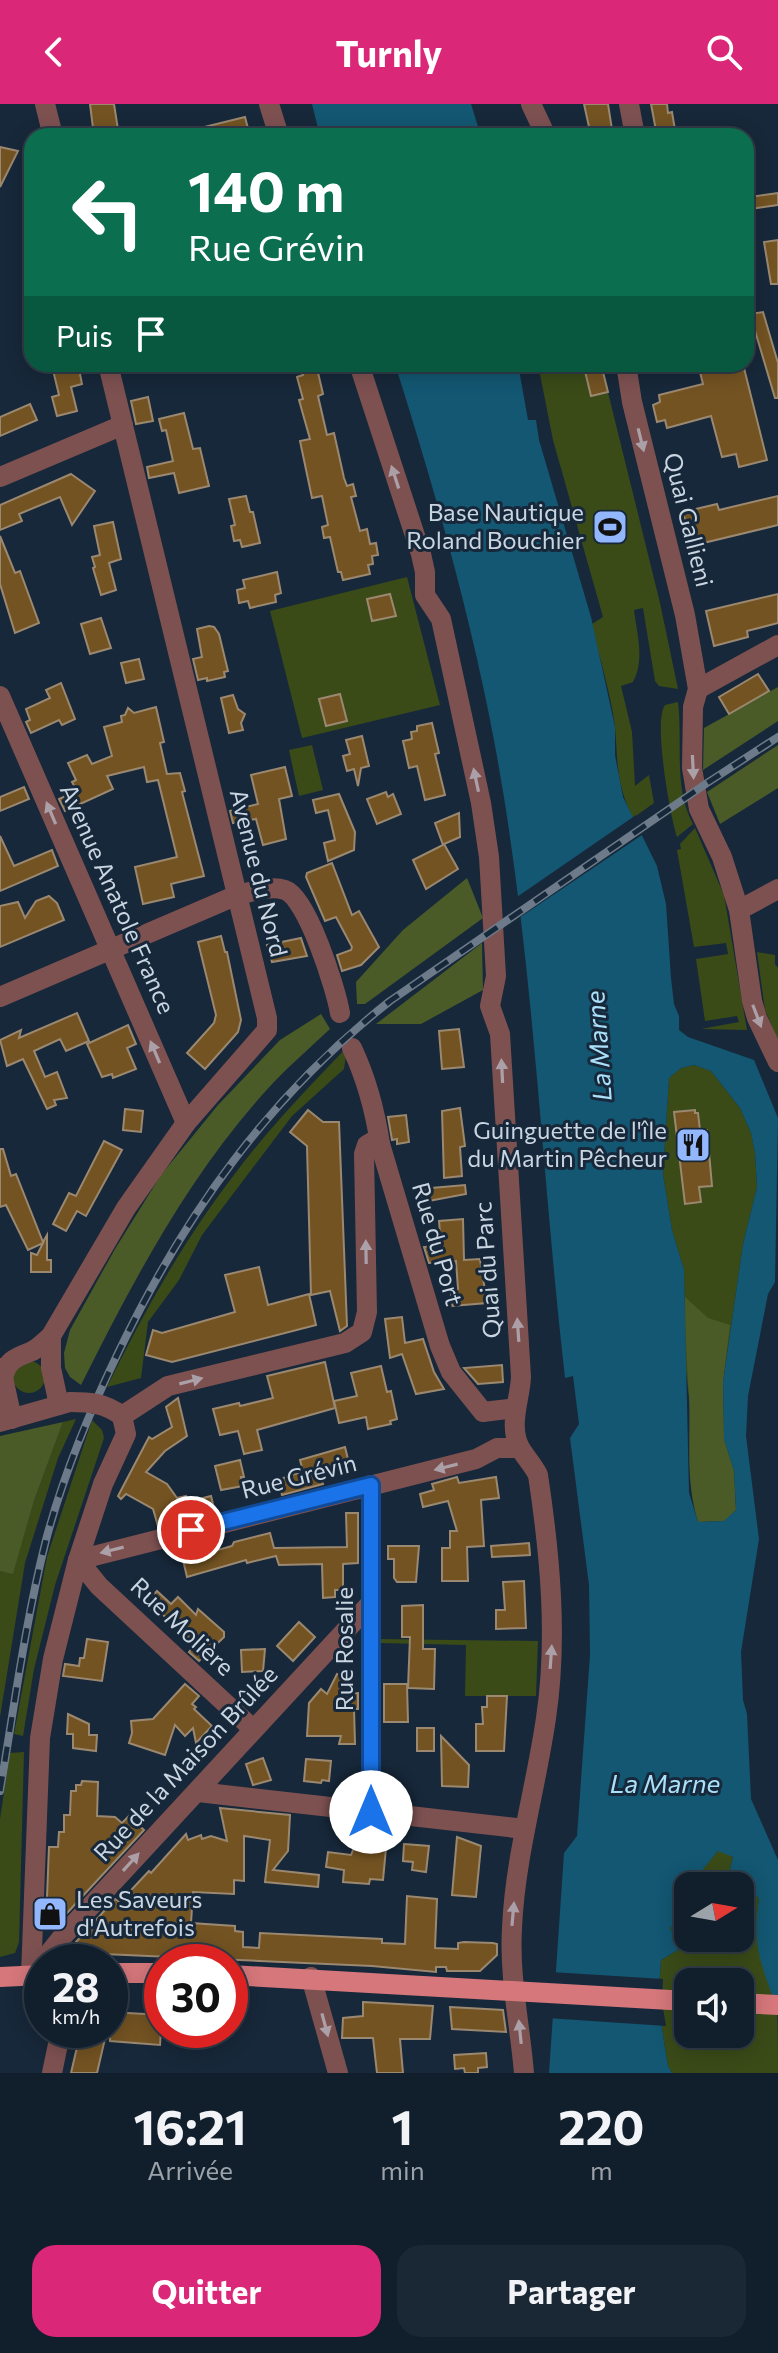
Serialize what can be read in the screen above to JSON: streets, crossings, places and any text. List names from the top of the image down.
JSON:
{
  "streets": {
    "street": [
      "Quai Gallieni",
      "Avenue du Nord",
      "Avenue Anatole France",
      "Rue du Port",
      "Quai du Parc",
      "Rue Grévin",
      "Rue Molière",
      "Rue Rosalie",
      "Rue de la Maison Brûlée"
    ]
  },
  "crossings": [
    ["Avenue du Nord", "Avenue Anatole France"],
    ["Quai du Parc", "Rue Grévin"],
    ["Rue Grévin", "Rue Molière"],
    ["Rue Grévin", "Rue Rosalie"],
    ["Rue Molière", "Rue de la Maison Brûlée"],
    ["Rue Rosalie", "Rue de la Maison Brûlée"]
  ],
  "one_way": [
    "Quai Gallieni",
    "Avenue Anatole France",
    "Quai du Parc",
    "Rue Grévin",
    "Rue de la Maison Brûlée"
  ],
  "water": ["La Marne"],
  "places": {
    "sports": ["Base Nautique Roland Bouchier"],
    "restaurant": ["Guinguette de l'île du Martin Pêcheur"],
    "shop": ["Les Saveurs d'Autrefois"]
  },
  "north": "right",
  "page": {
    "header": "Turnly",
    "turn": ["140 m", "Rue Grévin"],
    "then": "Puis",
    "speed": "28 km/h",
    "limit": "30",
    "eta": [
      "16:21",
      "Arrivée",
      "1",
      "min",
      "220",
      "m"
    ],
    "buttons": ["Quitter", "Partager"]
  }
}
